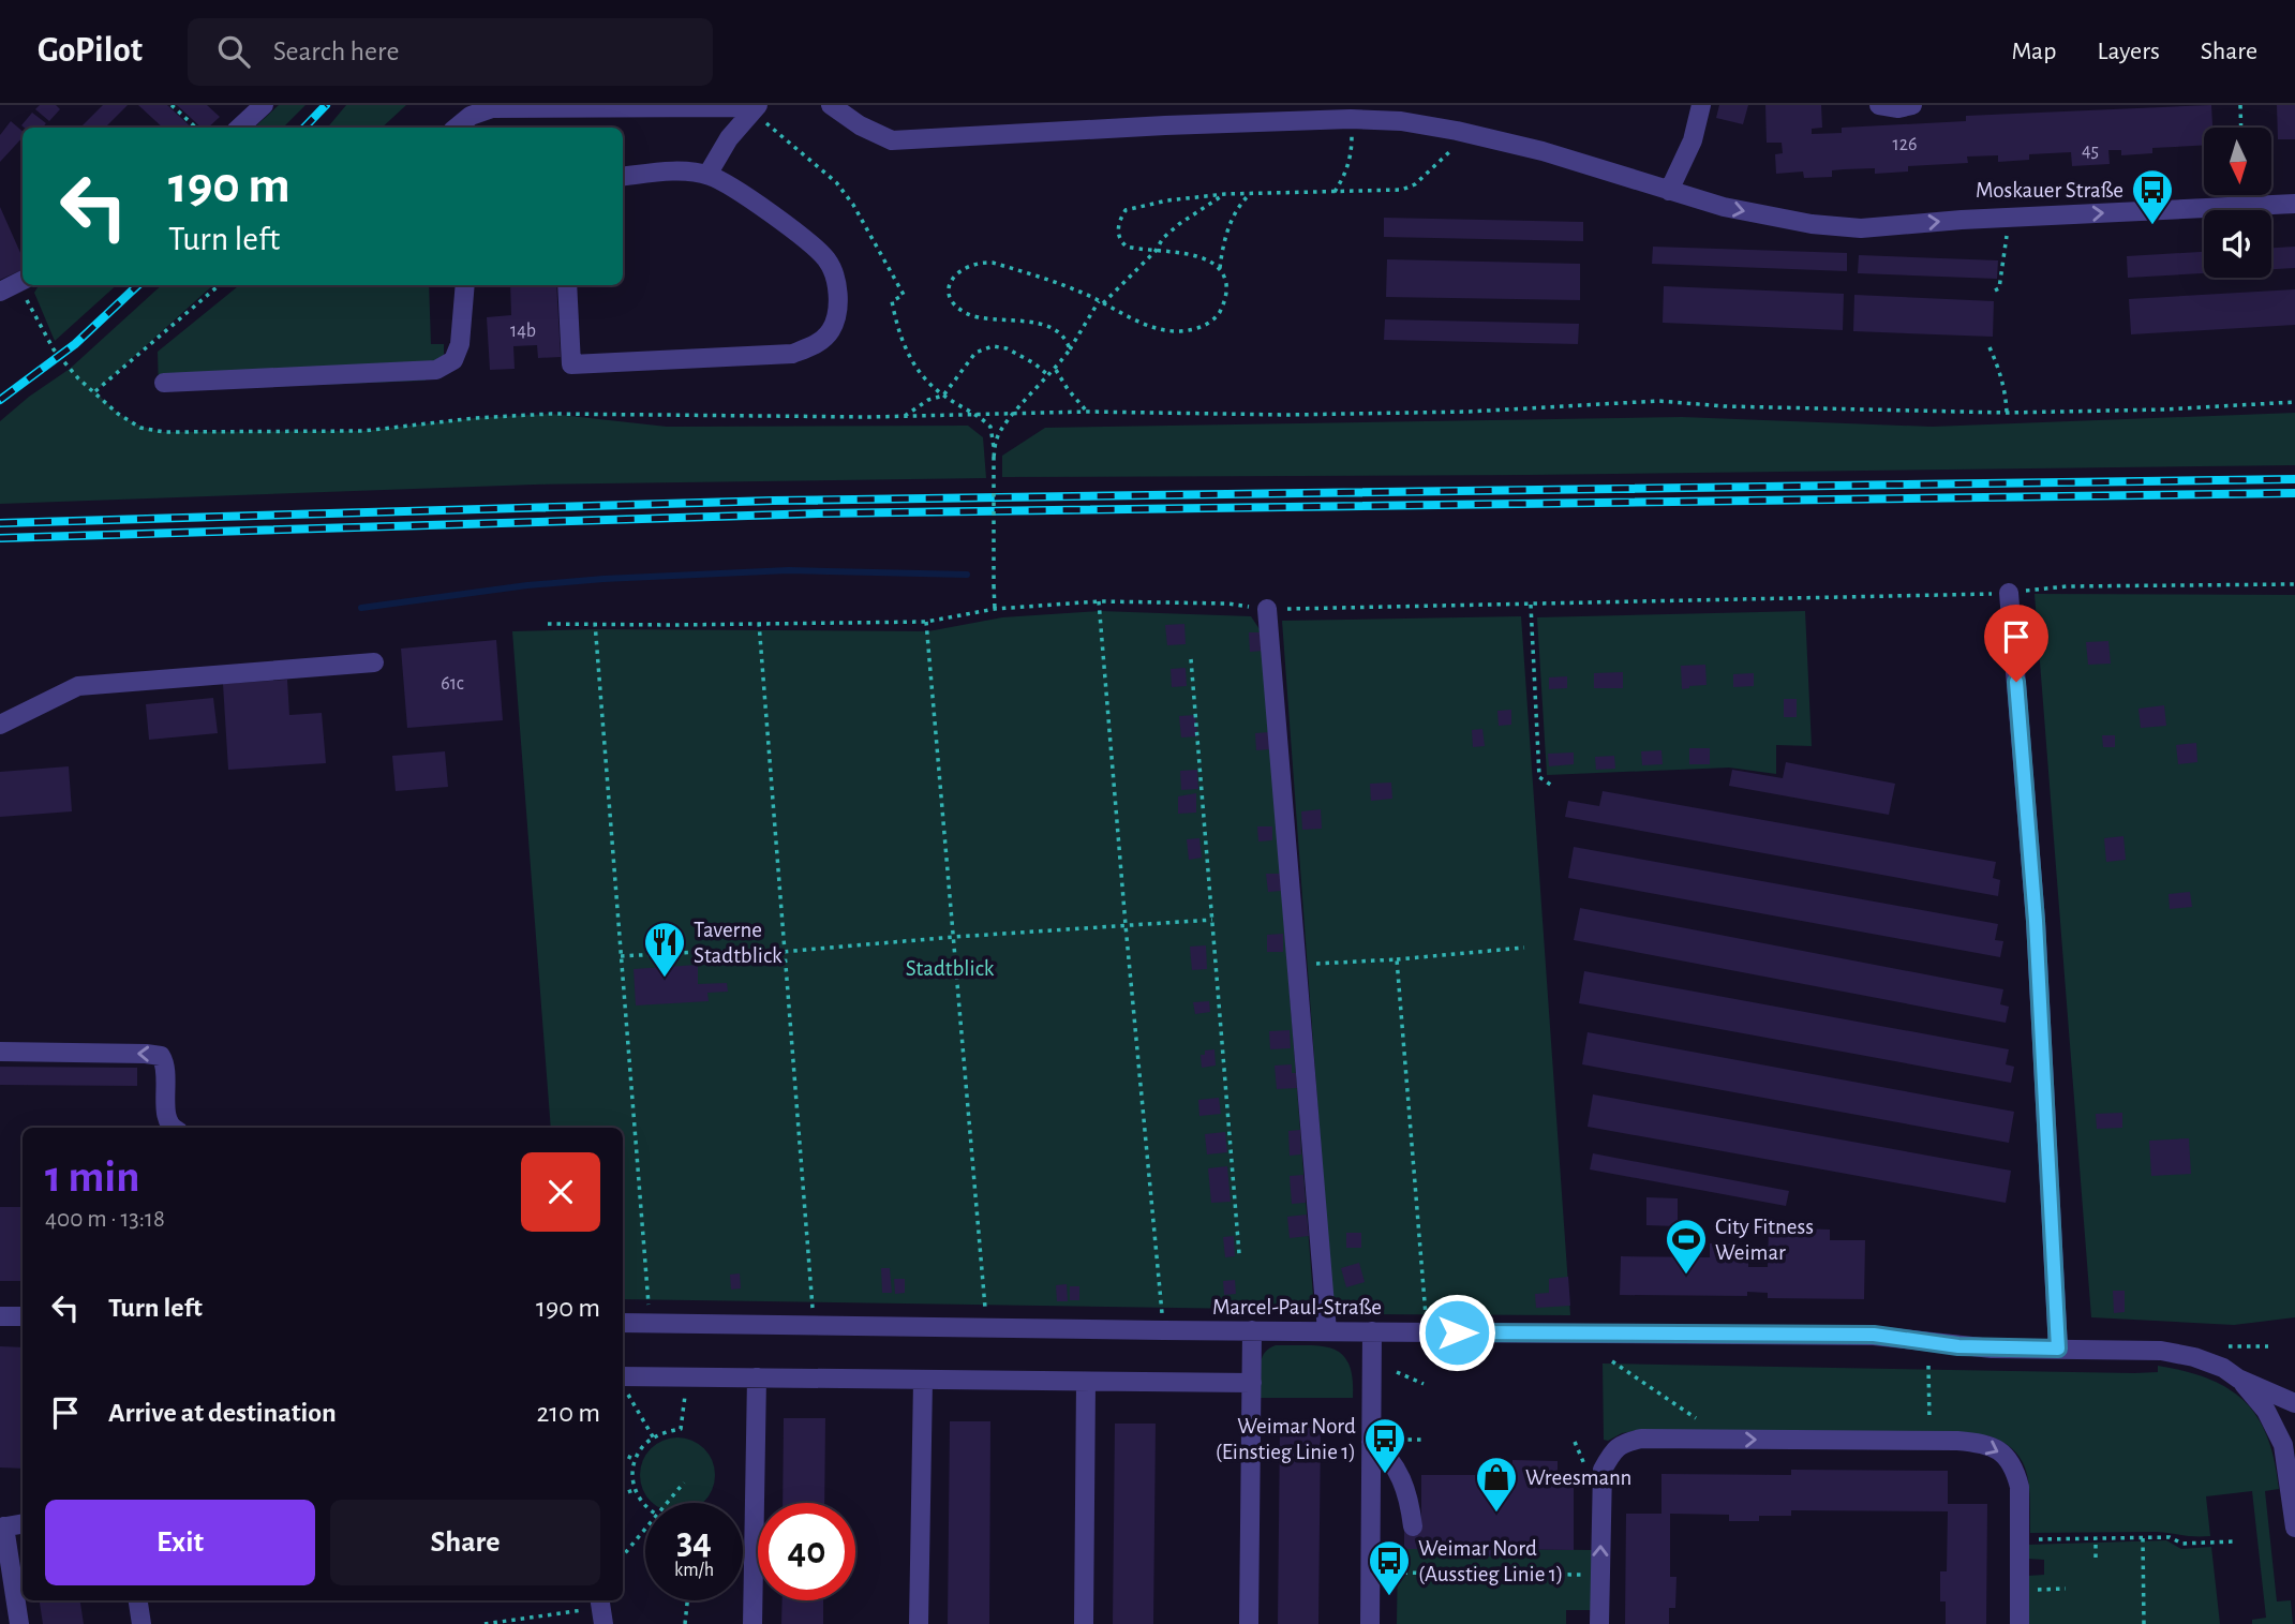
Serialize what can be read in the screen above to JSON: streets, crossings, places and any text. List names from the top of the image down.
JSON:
{
  "streets": {
    "street": ["Marcel-Paul-Straße"]
  },
  "parks": ["Stadtblick"],
  "places": {
    "bus stop": ["Moskauer Straße", "Weimar Nord (Einstieg Linie 1)", "Weimar Nord (Ausstieg Linie 1)"],
    "restaurant": ["Taverne Stadtblick"],
    "sports": ["City Fitness Weimar"],
    "shop": ["Wreesmann"]
  },
  "house_numbers": [
    "126",
    "45",
    "14b",
    "61c"
  ],
  "north": "bottom",
  "page": {
    "header": "GoPilot",
    "search": "Search here",
    "nav": ["Map", "Layers", "Share"],
    "turn": ["190 m", "Turn left"],
    "heading": ["1 min", "400 m · 13:18"],
    "list": [
      {
        "name": "Turn left",
        "value": "190 m"
      },
      {
        "name": "Arrive at destination",
        "value": "210 m"
      }
    ],
    "buttons": ["Exit", "Share"],
    "speed": "34 km/h",
    "limit": "40"
  }
}
